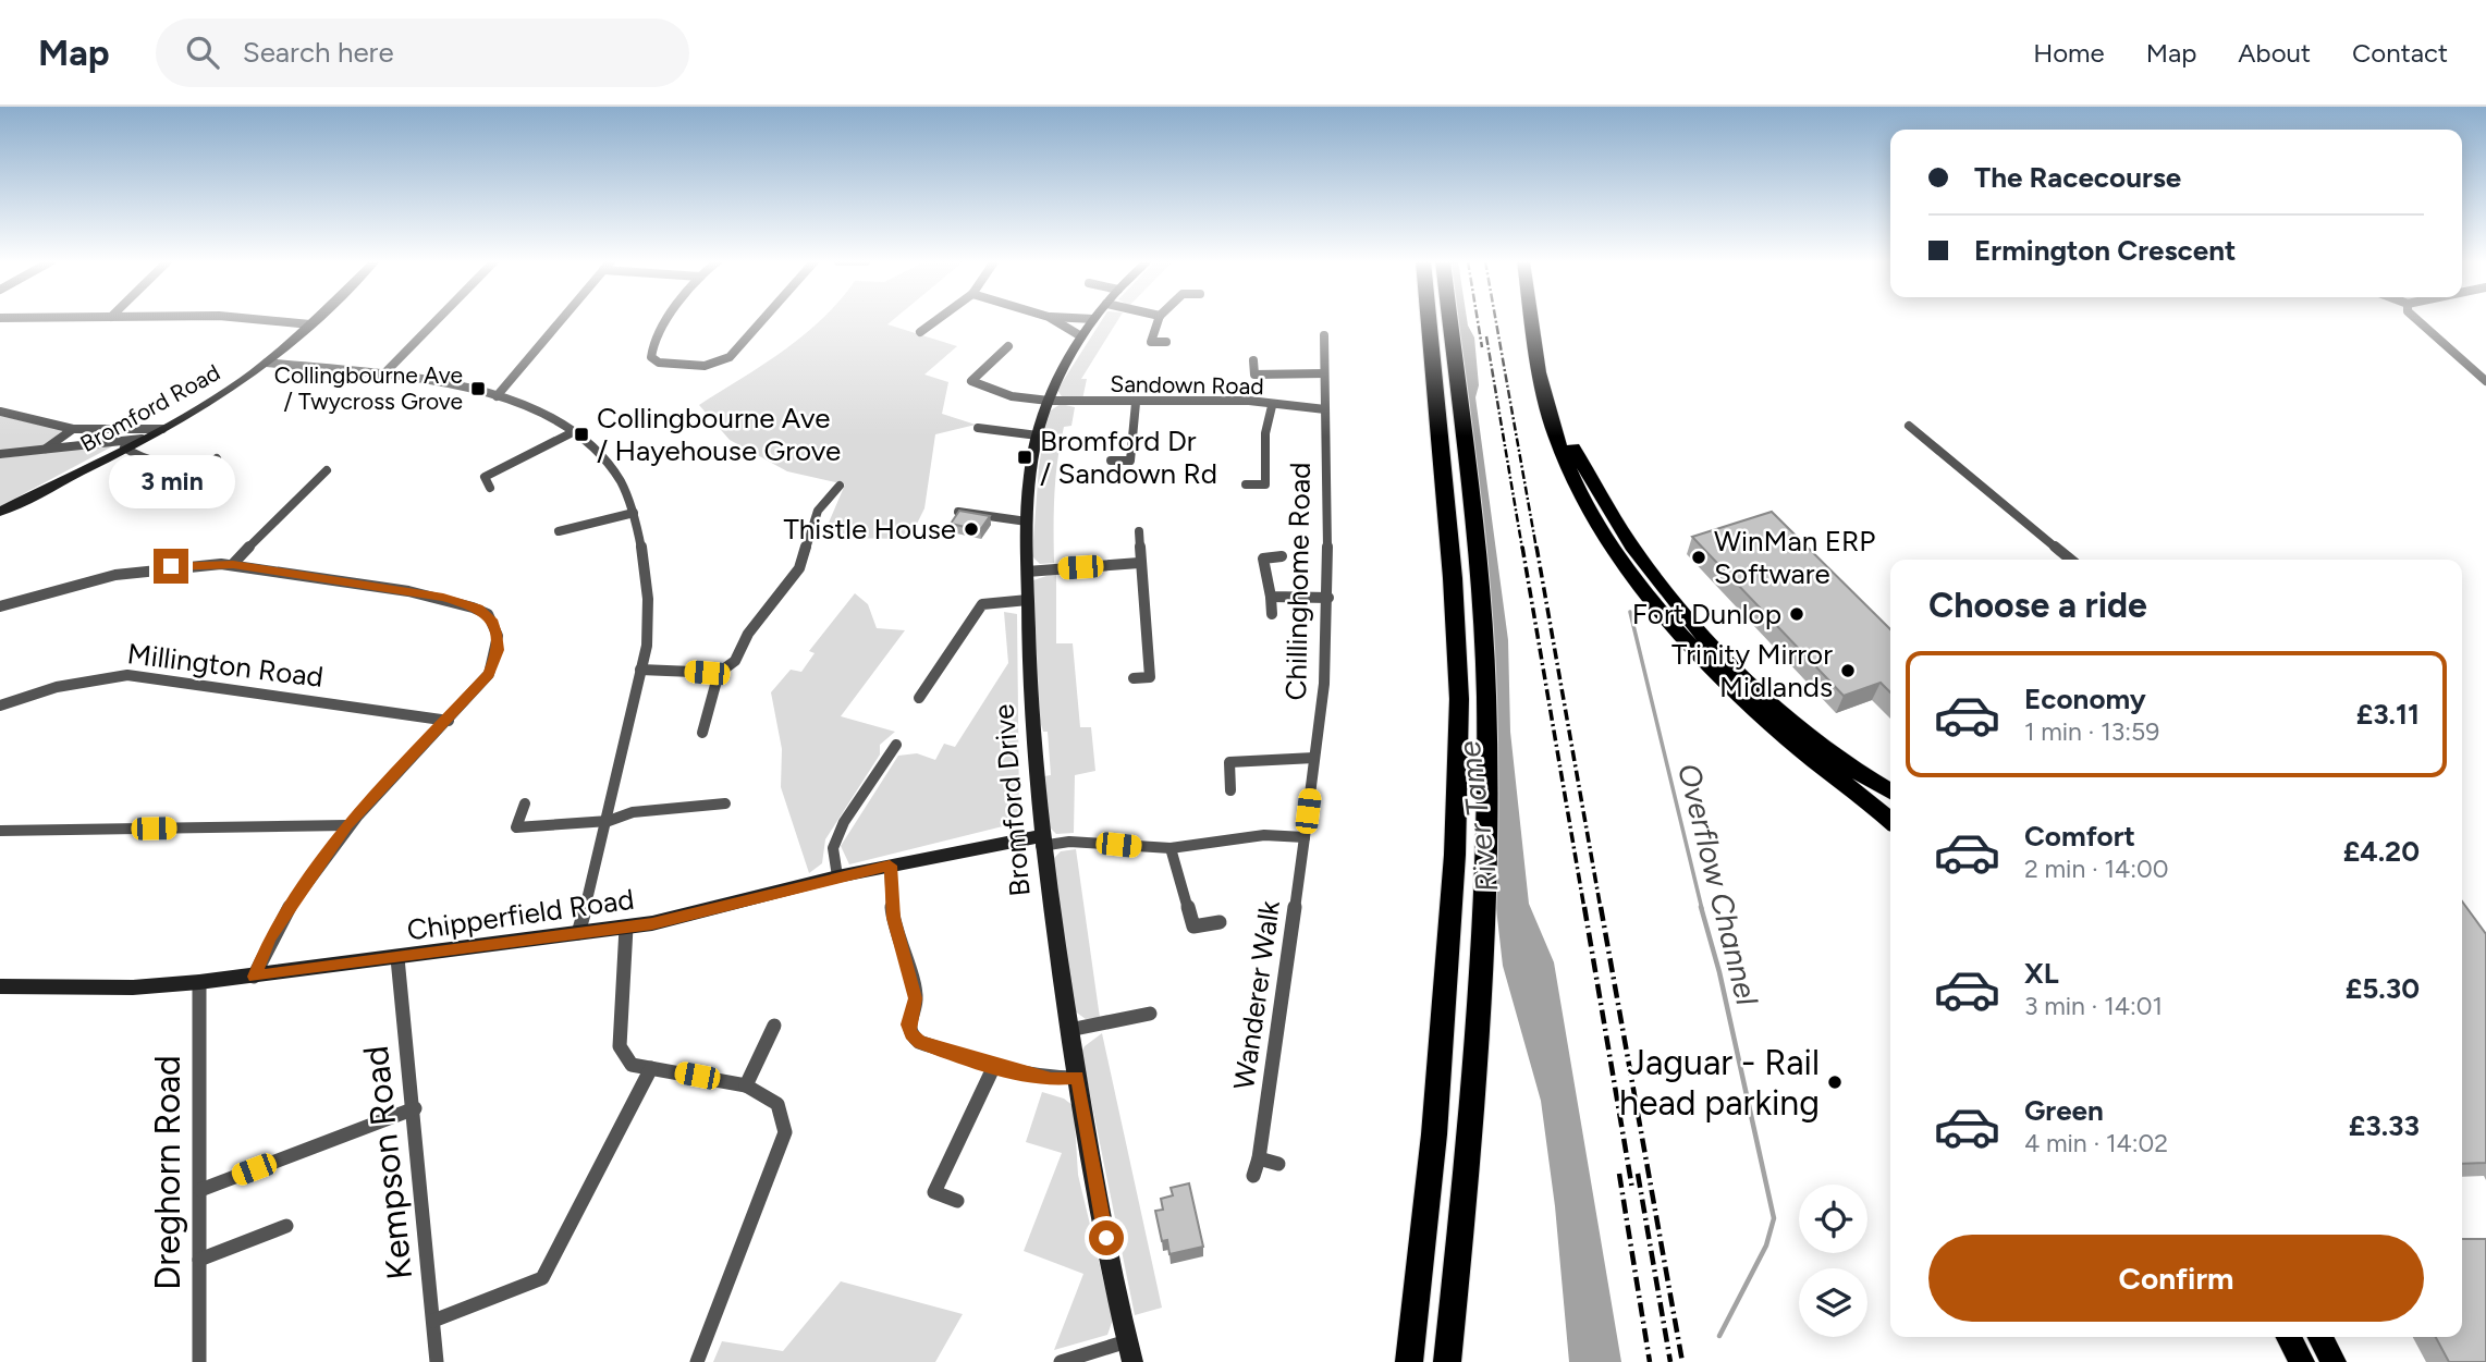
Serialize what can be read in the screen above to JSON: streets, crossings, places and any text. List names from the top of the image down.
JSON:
{
  "streets": {
    "street": [
      "Sandown Road",
      "Bromford Road",
      "Chillinghome Road",
      "Millington Road",
      "Bromford Drive",
      "Chipperfield Road",
      "Wanderer Walk",
      "Kempson Road",
      "Dreghorn Road"
    ]
  },
  "crossings": [
    ["Sandown Road", "Chillinghome Road"],
    ["Sandown Road", "Bromford Drive"],
    ["Chillinghome Road", "Wanderer Walk"],
    ["Bromford Drive", "Chipperfield Road"],
    ["Chipperfield Road", "Kempson Road"],
    ["Chipperfield Road", "Dreghorn Road"]
  ],
  "water": ["River Tame", "Overflow Channel"],
  "places": {
    "transit": ["Collingbourne Ave / Twycross Grove", "Collingbourne Ave / Hayehouse Grove", "Bromford Dr / Sandown Rd"],
    "other": [
      "Thistle House",
      "WinMan ERP Software",
      "Fort Dunlop",
      "Trinity Mirror Midlands",
      "Jaguar - Rail head parking"
    ]
  },
  "page": {
    "header": "Map",
    "search": "Search here",
    "nav": [
      "Home",
      "Map",
      "About",
      "Contact"
    ],
    "banner": ["The Racecourse", "Ermington Crescent"],
    "bubble": "3 min",
    "heading": "Choose a ride",
    "list": [
      {
        "name": "Economy",
        "note": "1 min · 13:59",
        "value": "£3.11"
      },
      {
        "name": "Comfort",
        "note": "2 min · 14:00",
        "value": "£4.20"
      },
      {
        "name": "XL",
        "note": "3 min · 14:01",
        "value": "£5.30"
      },
      {
        "name": "Green",
        "note": "4 min · 14:02",
        "value": "£3.33"
      }
    ],
    "buttons": "Confirm"
  }
}
